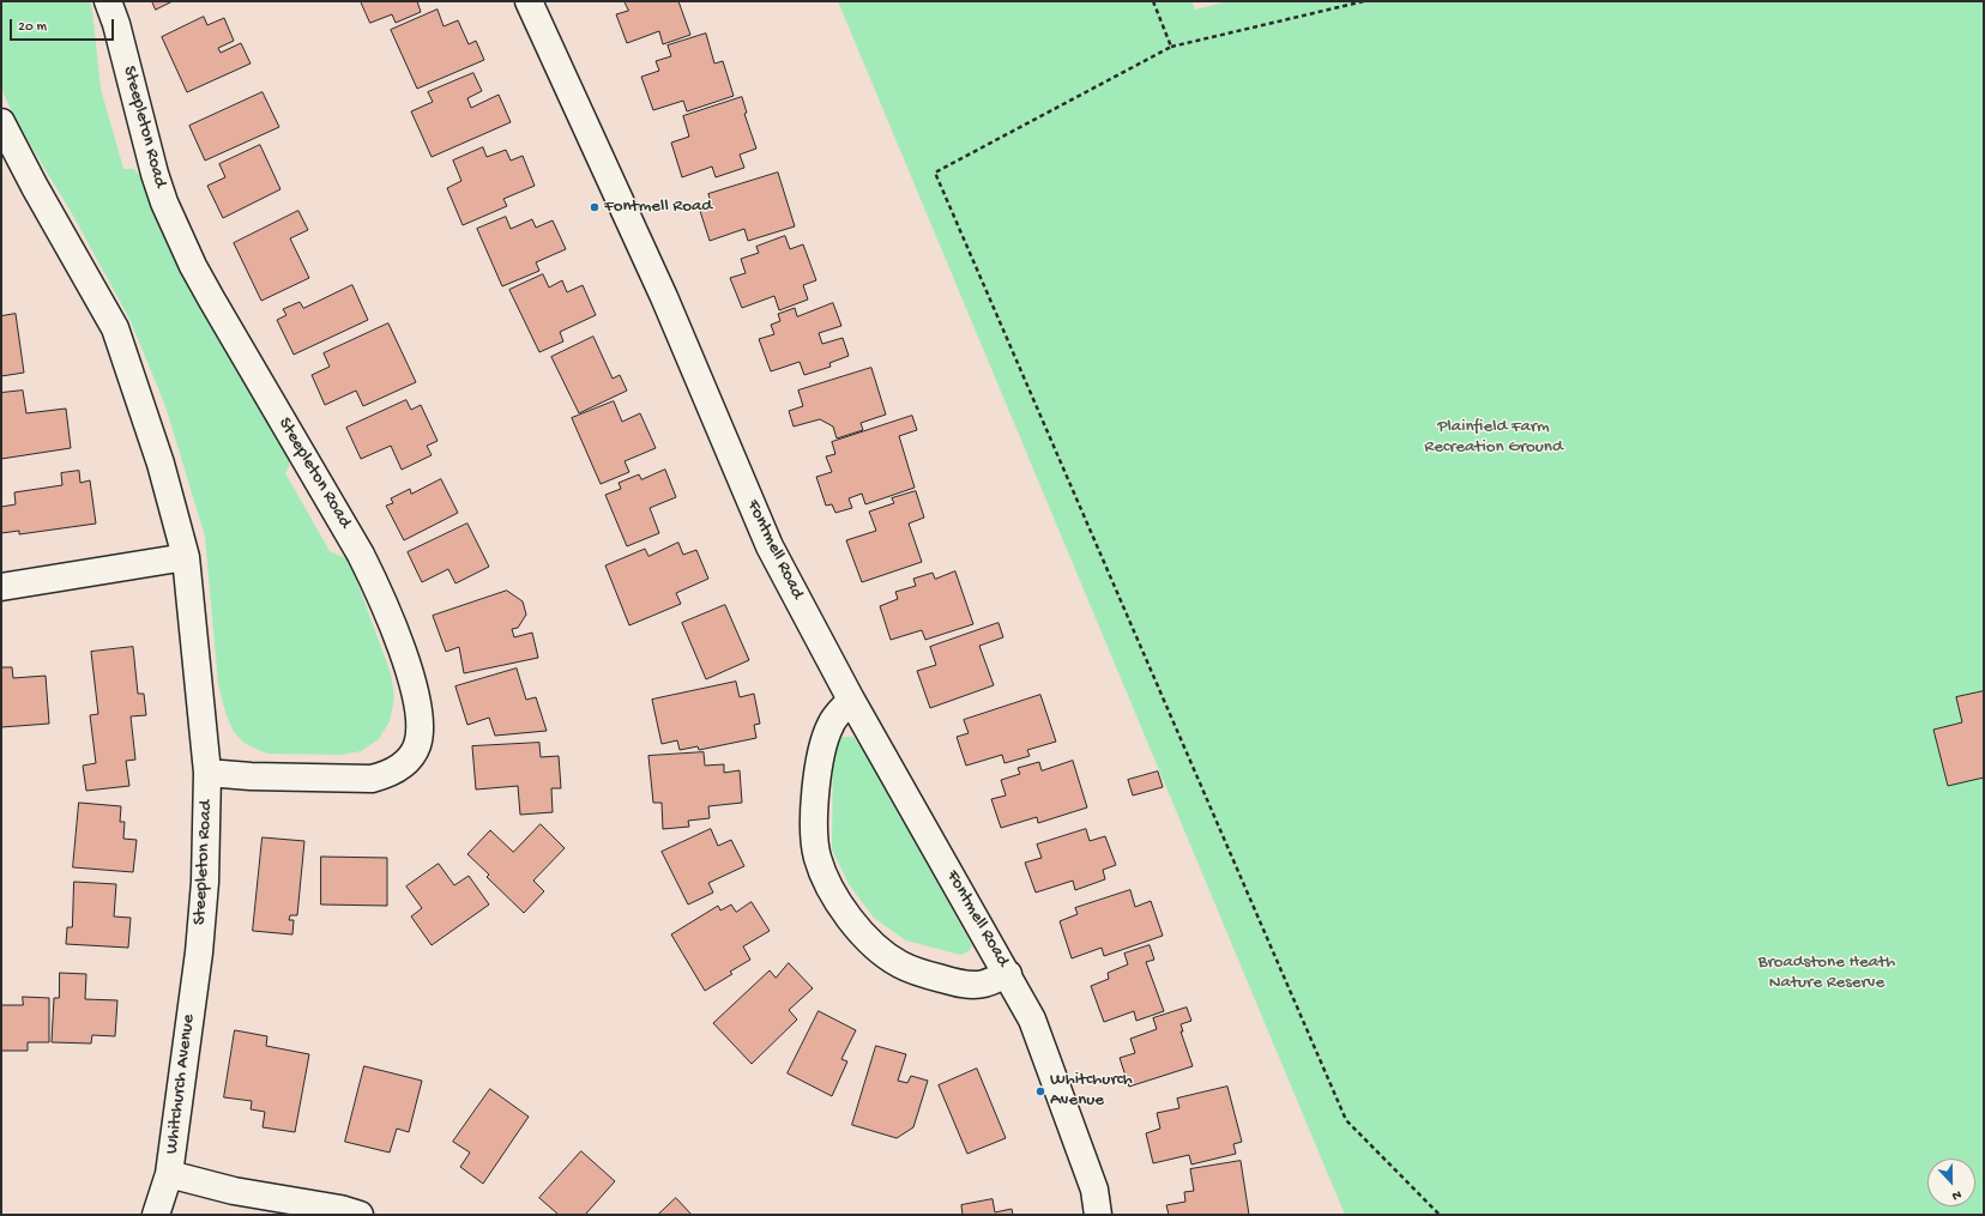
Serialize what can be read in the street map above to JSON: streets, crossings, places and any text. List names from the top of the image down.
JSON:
{
  "streets": {
    "street": ["Steepleton Road", "Fontmell Road", "Whitchurch Avenue"]
  },
  "crossings": [
    ["Steepleton Road", "Whitchurch Avenue"]
  ],
  "parks": ["Plainfield Farm Recreation Ground", "Broadstone Heath Nature Reserve"],
  "places": ["Fontmell Road", "Whitchurch Avenue"],
  "scale_bar": "20 m",
  "north": "bottom"
}
